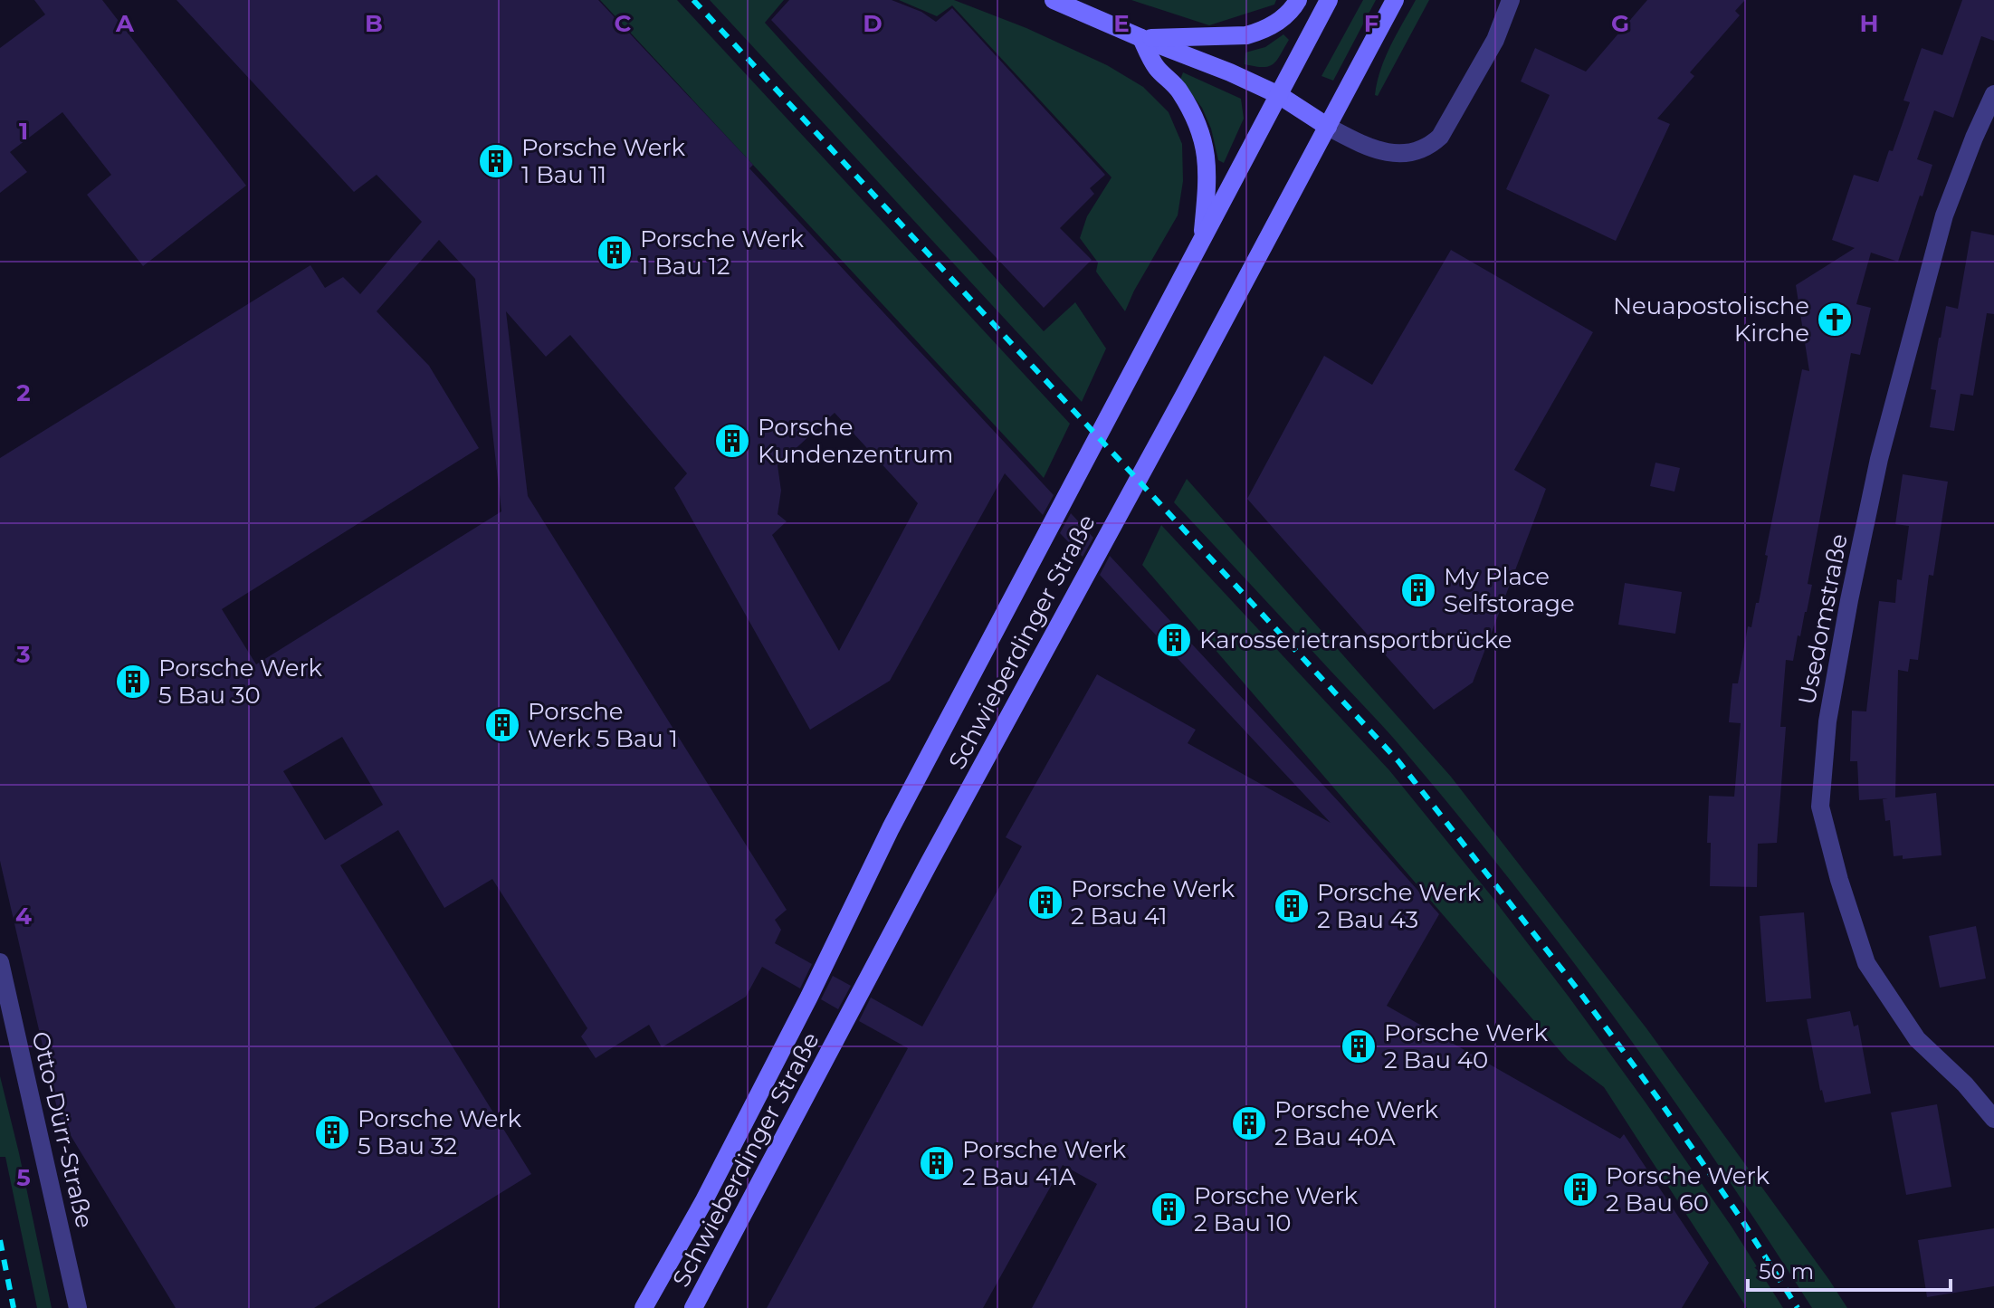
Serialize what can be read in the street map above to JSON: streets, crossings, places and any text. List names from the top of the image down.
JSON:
{
  "streets": {
    "main road": ["Schwieberdinger Straße"],
    "street": ["Usedomstraße", "Otto-Dürr-Straße"]
  },
  "places": {
    "building": [
      "Porsche Werk 1 Bau 11",
      "Porsche Werk 1 Bau 12",
      "Porsche Kundenzentrum",
      "My Place Selfstorage",
      "Karosserietransportbrücke",
      "Porsche Werk 5 Bau 30",
      "Porsche Werk 5 Bau 1",
      "Porsche Werk 2 Bau 41",
      "Porsche Werk 2 Bau 43",
      "Porsche Werk 2 Bau 40",
      "Porsche Werk 2 Bau 40A",
      "Porsche Werk 5 Bau 32",
      "Porsche Werk 2 Bau 41A",
      "Porsche Werk 2 Bau 60",
      "Porsche Werk 2 Bau 10"
    ],
    "church": ["Neuapostolische Kirche"]
  },
  "scale_bar": "50 m",
  "grid": {
    "columns": [
      "A",
      "B",
      "C",
      "D",
      "E",
      "F",
      "G",
      "H"
    ],
    "rows": [
      "1",
      "2",
      "3",
      "4",
      "5"
    ]
  }
}
